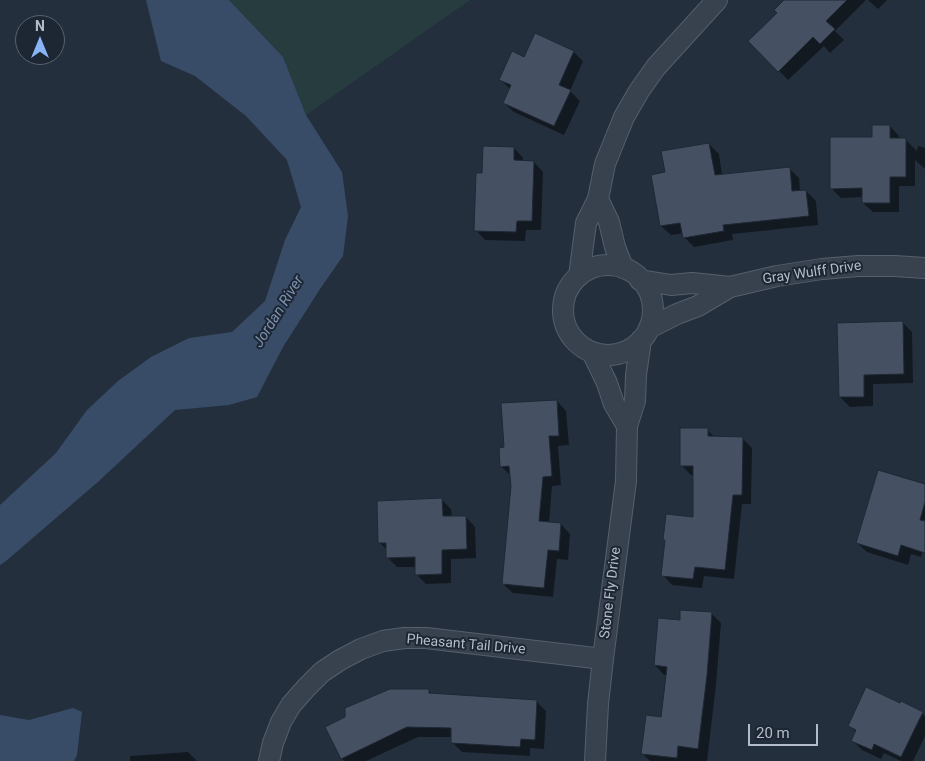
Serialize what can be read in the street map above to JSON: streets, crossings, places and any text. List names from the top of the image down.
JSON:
{
  "streets": {
    "street": ["Gray Wulff Drive", "Stone Fly Drive", "Pheasant Tail Drive"]
  },
  "crossings": [
    ["Gray Wulff Drive", "Stone Fly Drive"],
    ["Stone Fly Drive", "Pheasant Tail Drive"]
  ],
  "water": ["Jordan River"],
  "scale_bar": "20 m",
  "north": "top"
}
